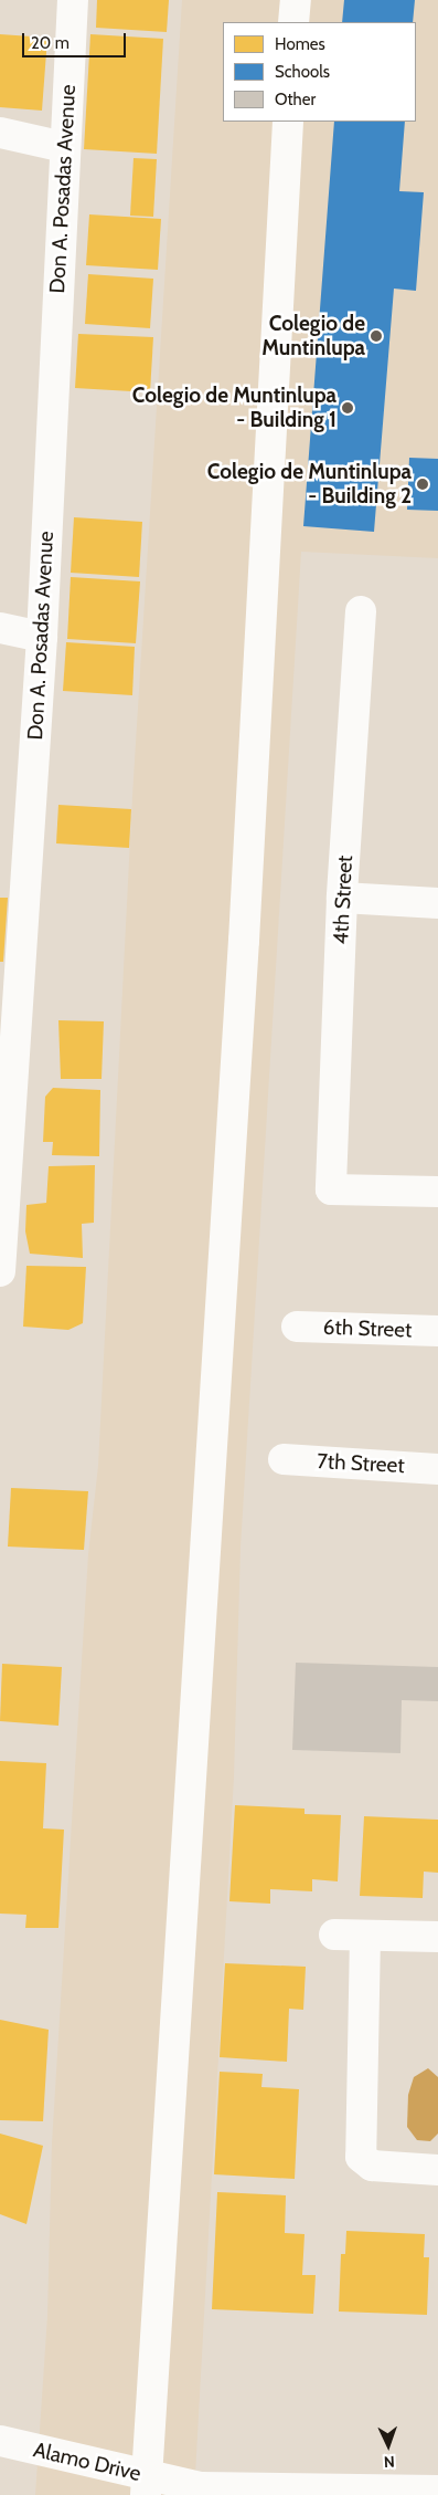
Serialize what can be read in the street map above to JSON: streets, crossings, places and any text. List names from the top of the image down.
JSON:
{
  "streets": {
    "street": [
      "Don A. Posadas Avenue",
      "4th Street",
      "6th Street",
      "7th Street",
      "Alamo Drive"
    ]
  },
  "places": ["Colegio de Muntinlupa", "Colegio de Muntinlupa - Building 1", "Colegio de Muntinlupa - Building 2"],
  "legend": ["Homes", "Schools", "Other"],
  "scale_bar": "20 m",
  "north": "bottom"
}
